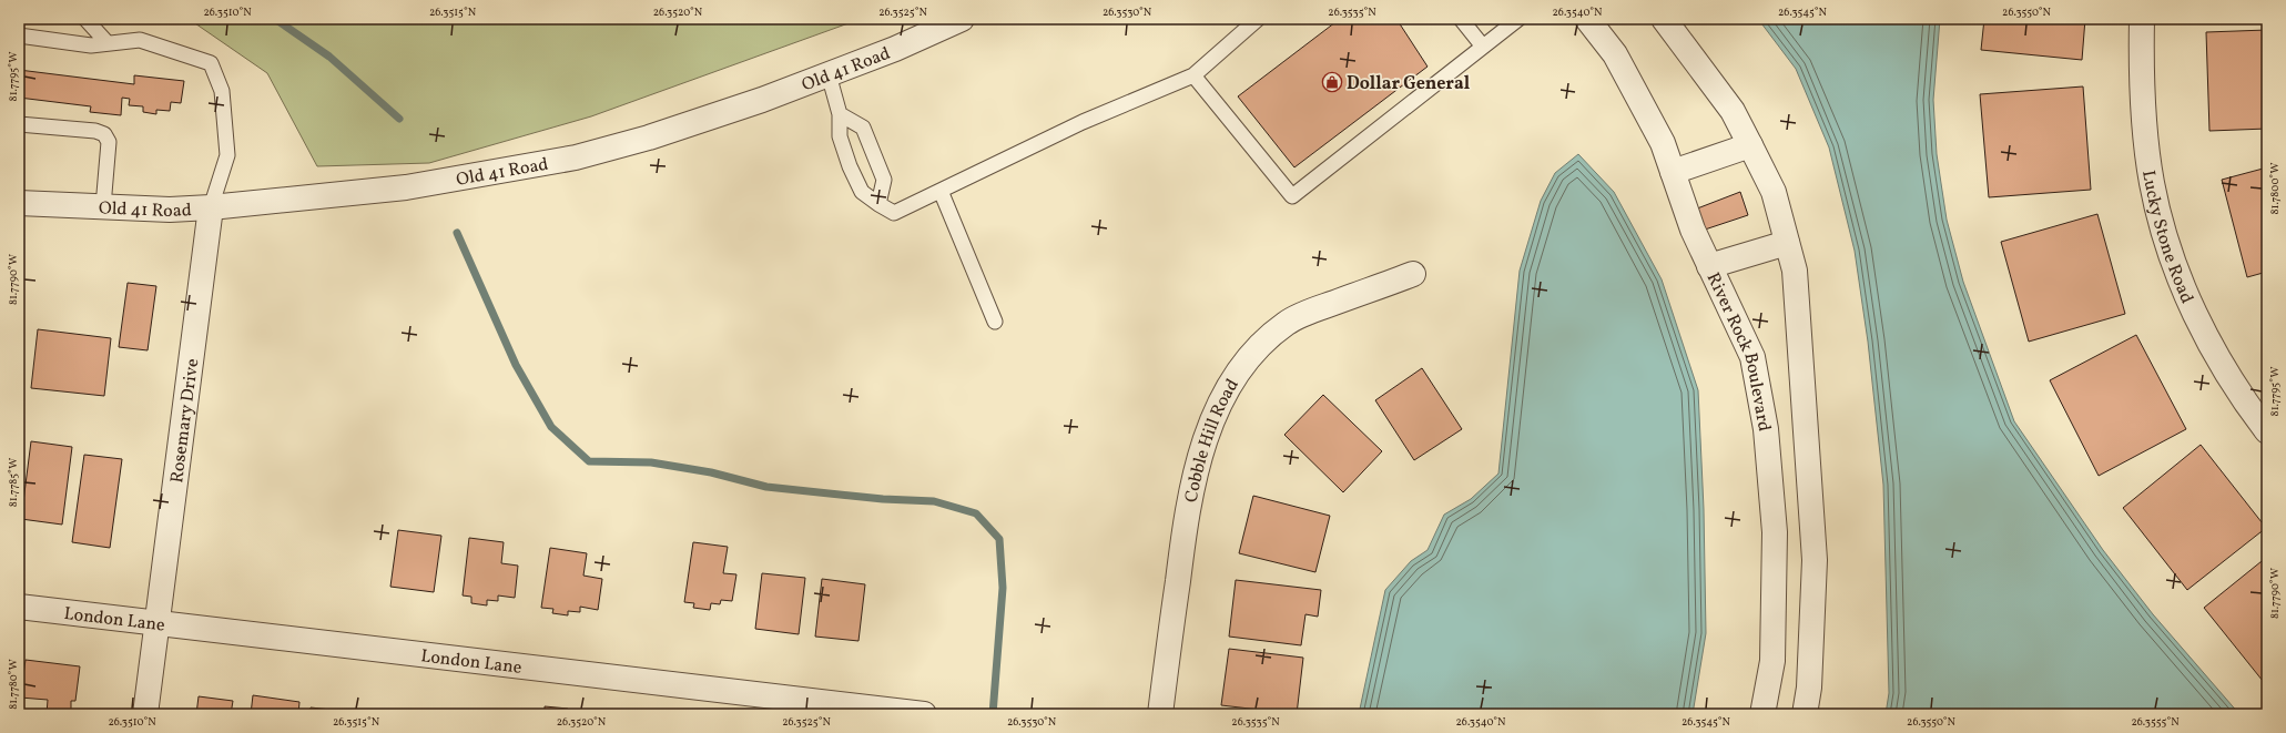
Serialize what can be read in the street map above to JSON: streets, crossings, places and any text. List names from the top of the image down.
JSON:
{
  "streets": {
    "street": [
      "Old 41 Road",
      "Lucky Stone Road",
      "River Rock Boulevard",
      "Rosemary Drive",
      "Cobble Hill Road",
      "London Lane"
    ]
  },
  "crossings": [
    ["Old 41 Road", "Rosemary Drive"],
    ["Rosemary Drive", "London Lane"]
  ],
  "places": {
    "shop": ["Dollar General"]
  },
  "coordinates": [
    "26.3510°N",
    "26.3515°N",
    "26.3520°N",
    "26.3525°N",
    "26.3530°N",
    "26.3535°N",
    "26.3540°N",
    "26.3545°N",
    "26.3550°N",
    "81.7795°W",
    "81.7800°W",
    "81.7790°W",
    "81.7785°W",
    "81.7780°W",
    "26.3555°N"
  ]
}
